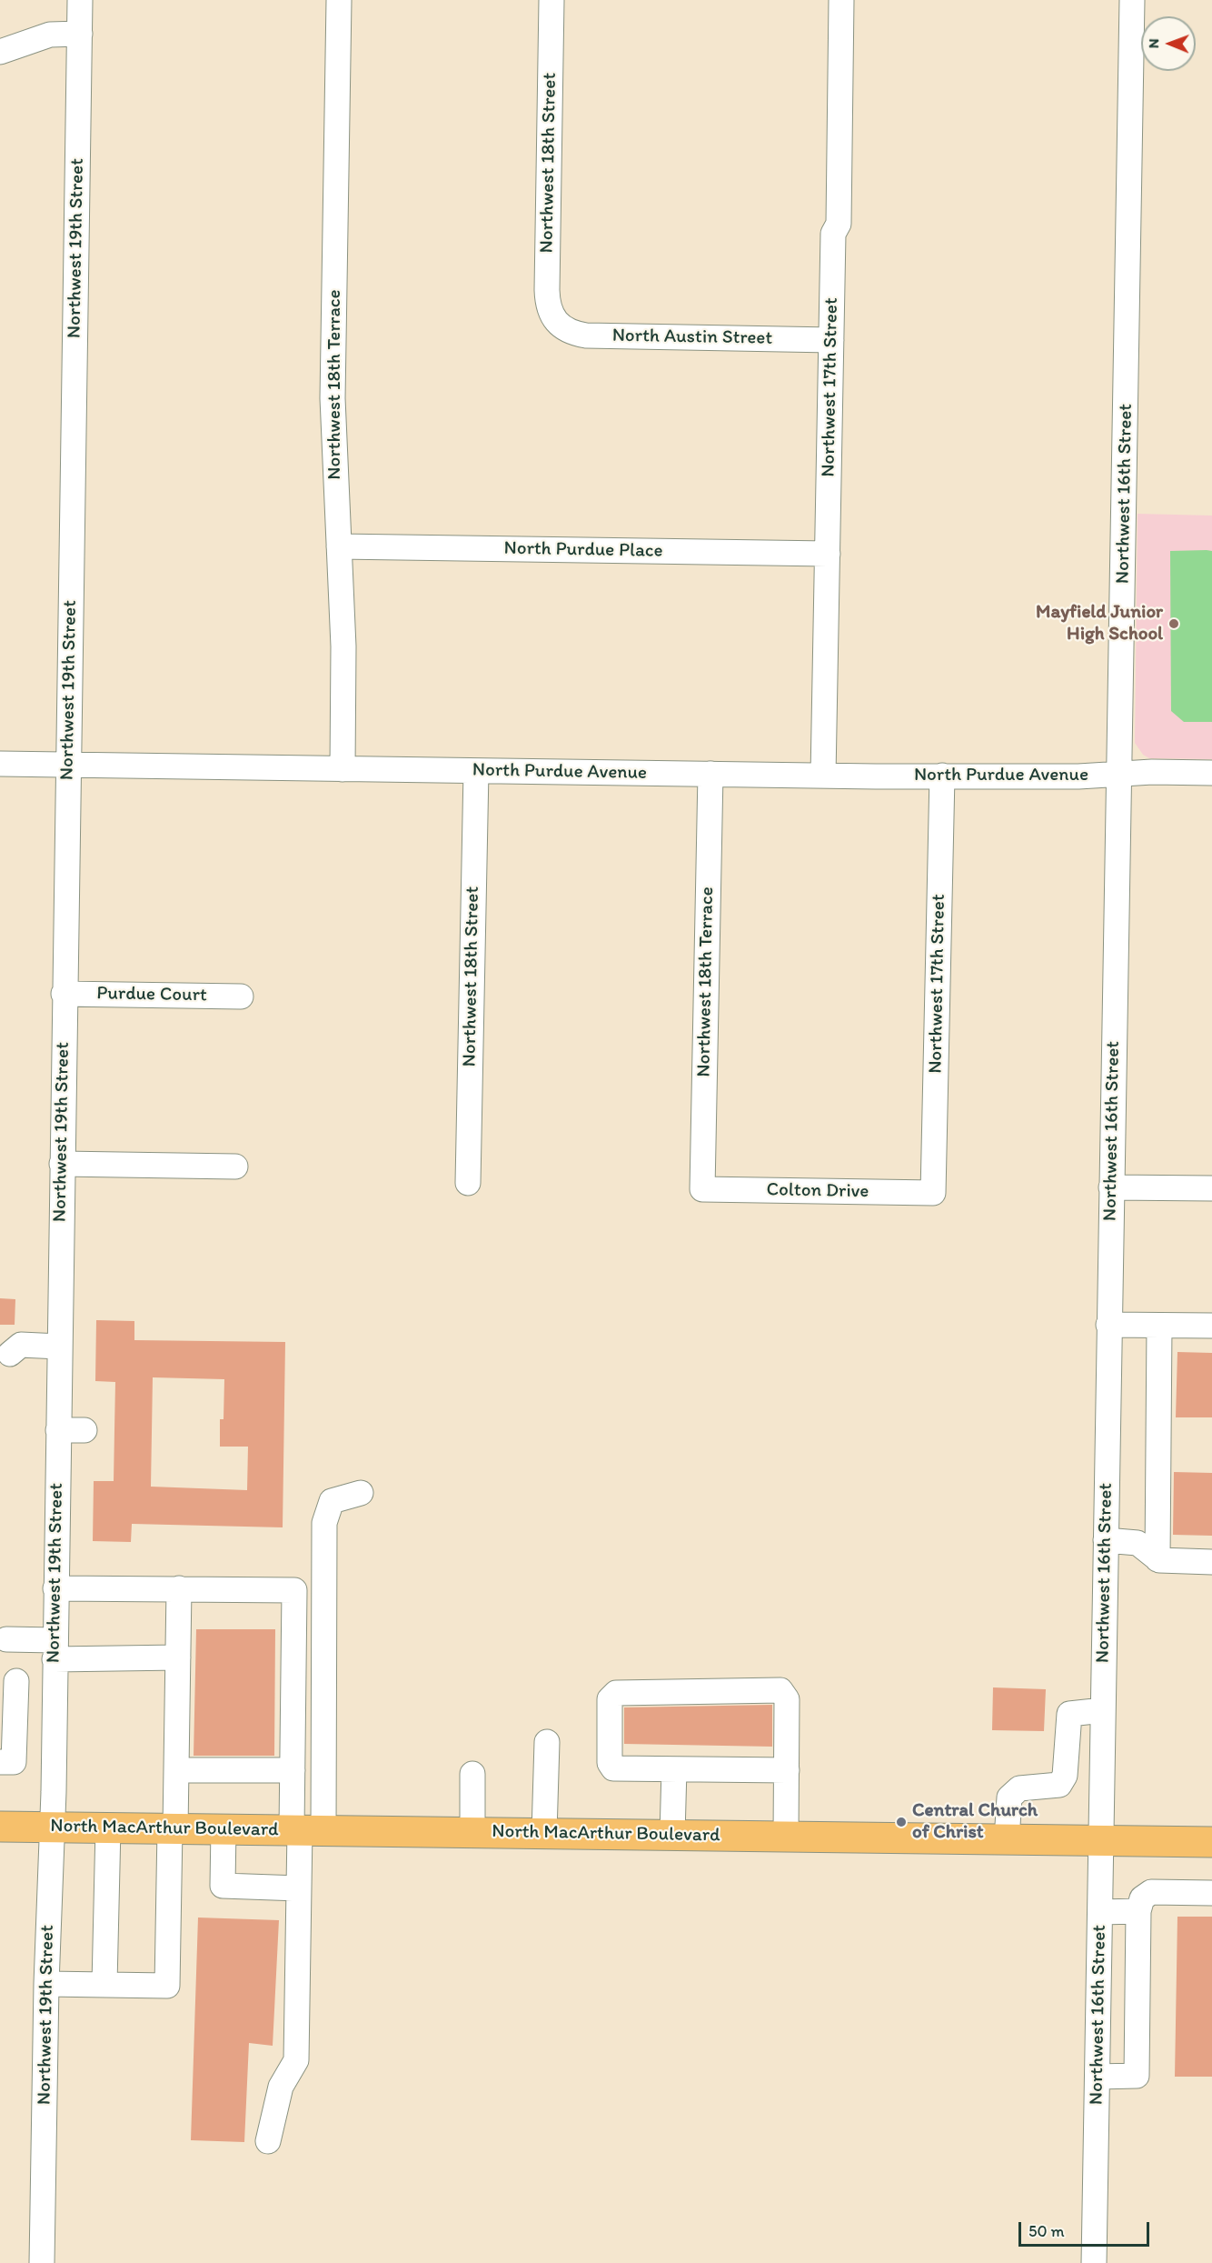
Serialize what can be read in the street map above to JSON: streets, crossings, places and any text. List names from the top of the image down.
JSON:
{
  "streets": {
    "main road": ["North MacArthur Boulevard"],
    "street": [
      "Northwest 18th Street",
      "Northwest 19th Street",
      "North Austin Street",
      "Northwest 18th Terrace",
      "Northwest 17th Street",
      "Northwest 16th Street",
      "North Purdue Place",
      "North Purdue Avenue",
      "Purdue Court",
      "Colton Drive"
    ]
  },
  "crossings": [
    ["Northwest 18th Street", "North Austin Street"],
    ["Northwest 18th Street", "North Purdue Avenue"],
    ["Northwest 19th Street", "North Purdue Avenue"],
    ["Northwest 19th Street", "Purdue Court"],
    ["Northwest 19th Street", "North MacArthur Boulevard"],
    ["North Austin Street", "Northwest 17th Street"],
    ["Northwest 18th Terrace", "North Purdue Place"],
    ["Northwest 18th Terrace", "North Purdue Avenue"],
    ["Northwest 18th Terrace", "Colton Drive"],
    ["Northwest 17th Street", "North Purdue Place"],
    ["Northwest 17th Street", "North Purdue Avenue"],
    ["Northwest 17th Street", "Colton Drive"],
    ["Northwest 16th Street", "North Purdue Avenue"],
    ["Northwest 16th Street", "North MacArthur Boulevard"]
  ],
  "places": ["Mayfield Junior High School", "Central Church of Christ"],
  "scale_bar": "50 m",
  "north": "left"
}
